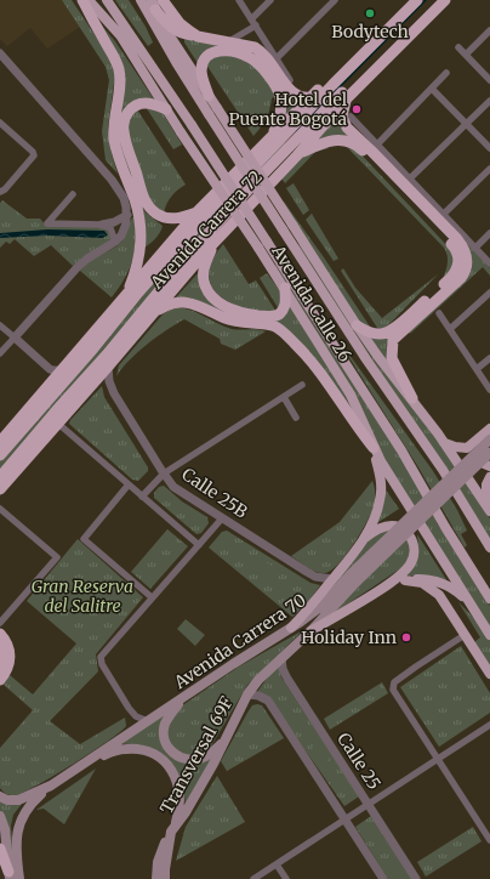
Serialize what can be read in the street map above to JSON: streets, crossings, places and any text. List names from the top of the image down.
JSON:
{
  "streets": {
    "highway": ["Avenida Carrera 72"],
    "main road": ["Avenida Calle 26", "Avenida Carrera 70", "Transversal 69F"],
    "street": ["Calle 25B", "Calle 25"]
  },
  "crossings": [
    ["Avenida Carrera 72", "Calle 25B"],
    ["Avenida Carrera 70", "Transversal 69F"],
    ["Avenida Carrera 70", "Calle 25"]
  ],
  "parks": ["Gran Reserva del Salitre"],
  "places": ["Bodytech", "Hotel del Puente Bogotá", "Holiday Inn"]
}
